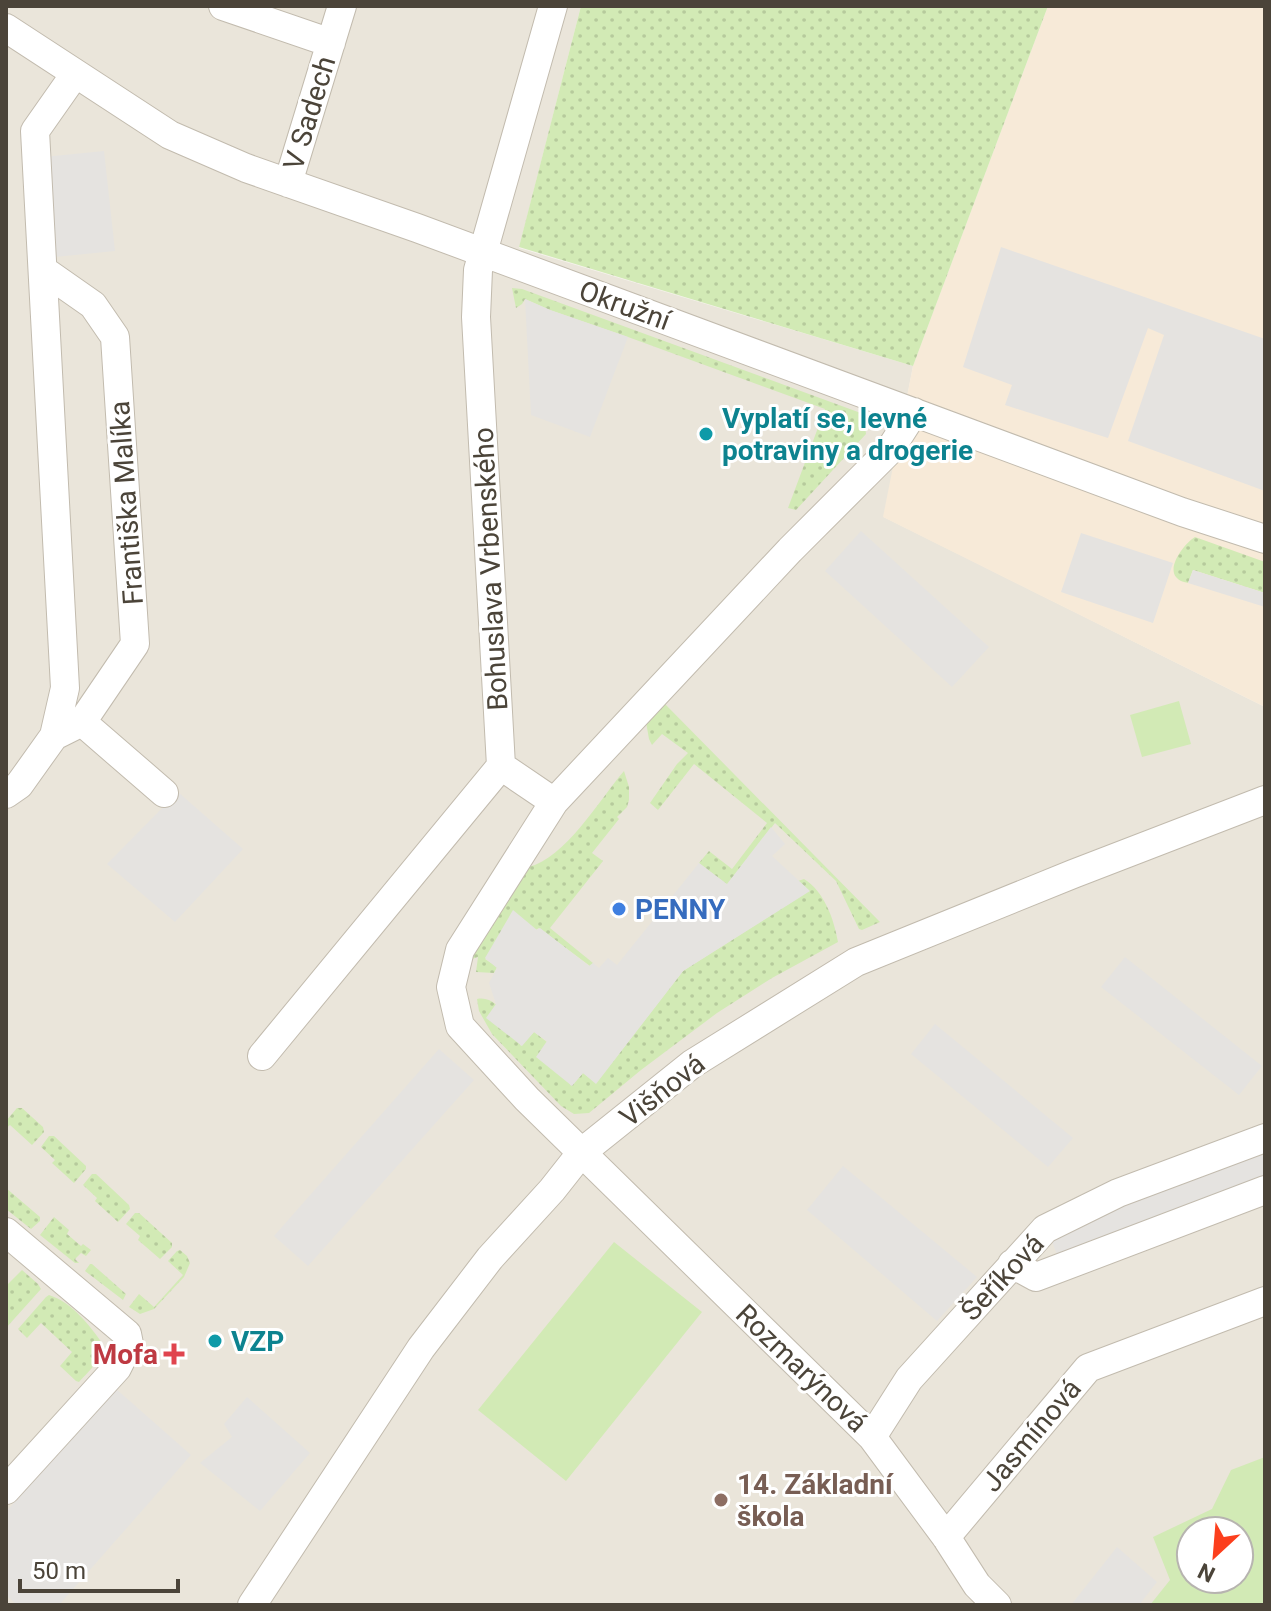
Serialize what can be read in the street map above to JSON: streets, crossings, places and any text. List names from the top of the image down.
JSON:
{
  "streets": {
    "street": [
      "V Sadech",
      "Okružní",
      "Františka Malíka",
      "Bohuslava Vrbenského",
      "Višňová",
      "Šeříková",
      "Rozmarýnová",
      "Jasmínová"
    ]
  },
  "crossings": [
    ["V Sadech", "Okružní"],
    ["Okružní", "Františka Malíka"],
    ["Okružní", "Bohuslava Vrbenského"],
    ["Okružní", "Rozmarýnová"],
    ["Višňová", "Rozmarýnová"],
    ["Šeříková", "Rozmarýnová"],
    ["Rozmarýnová", "Jasmínová"]
  ],
  "places": {
    "other": [
      "Vyplatí se, levné potraviny a drogerie",
      "PENNY",
      "VZP",
      "14. Základní škola"
    ],
    "health": ["Mofa"]
  },
  "scale_bar": "50 m",
  "north": "bottom left"
}
